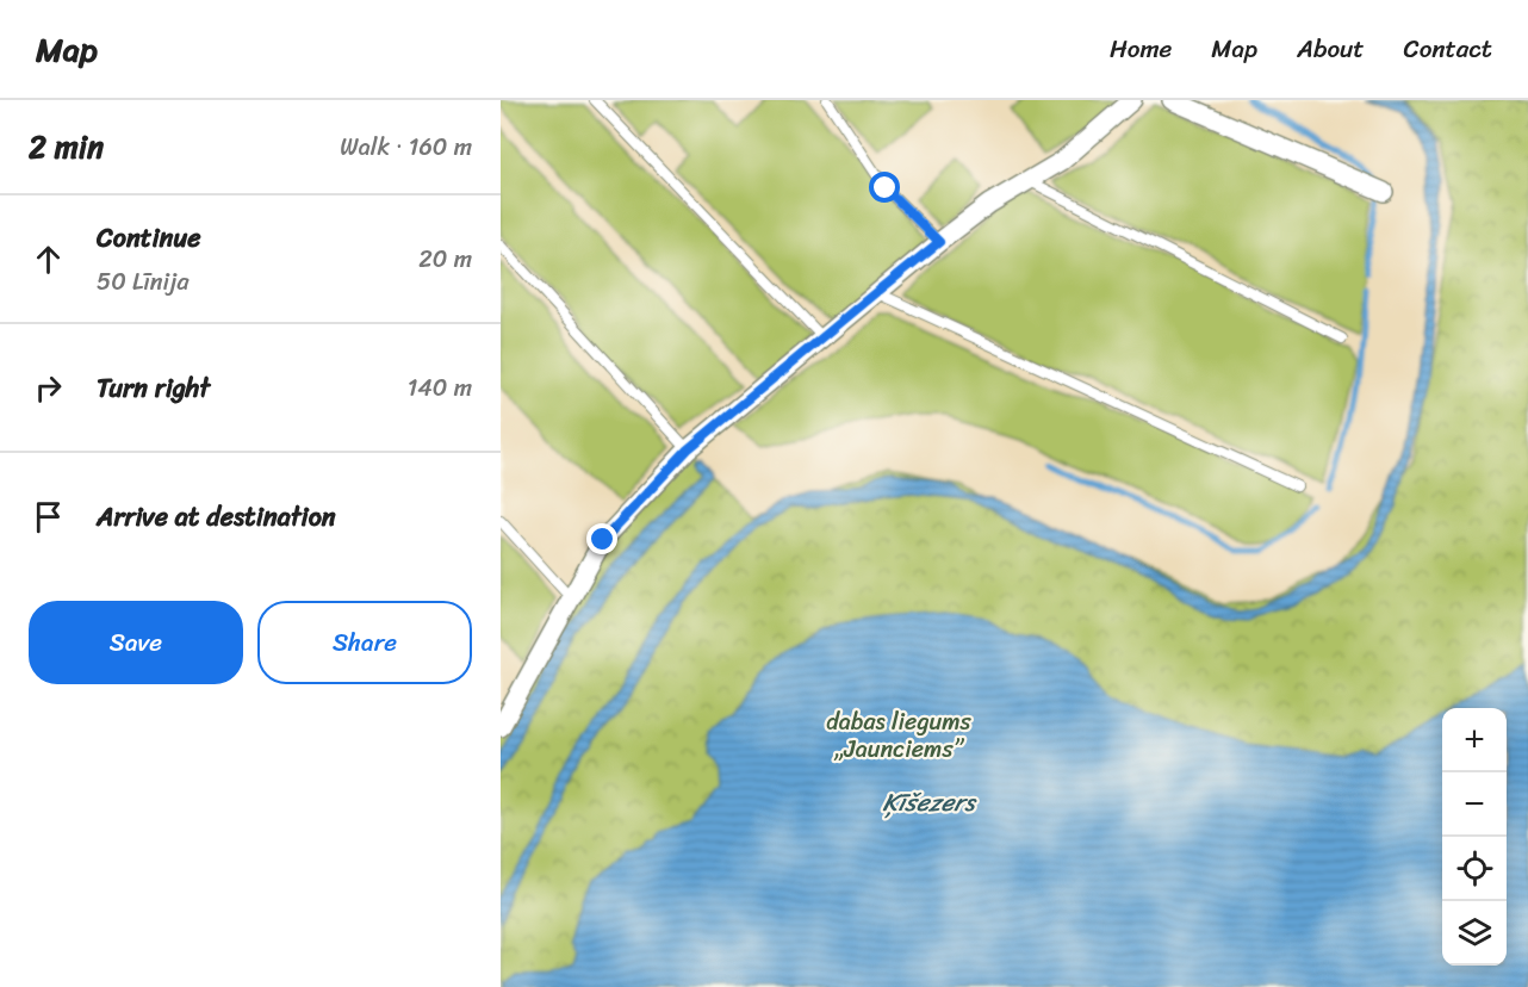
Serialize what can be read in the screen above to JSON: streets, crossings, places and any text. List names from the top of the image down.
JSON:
{
  "water": ["Ķīšezers"],
  "parks": ["dabas liegums „Jaunciems”"],
  "page": {
    "header": "Map",
    "nav": [
      "Home",
      "Map",
      "About",
      "Contact"
    ],
    "heading": ["2 min", "Walk · 160 m"],
    "list": [
      ["Continue", "50 Līnija", "20 m"],
      ["Turn right", "140 m"],
      "Arrive at destination"
    ],
    "buttons": ["Save", "Share"],
    "map_buttons": ["+", "−"]
  }
}
